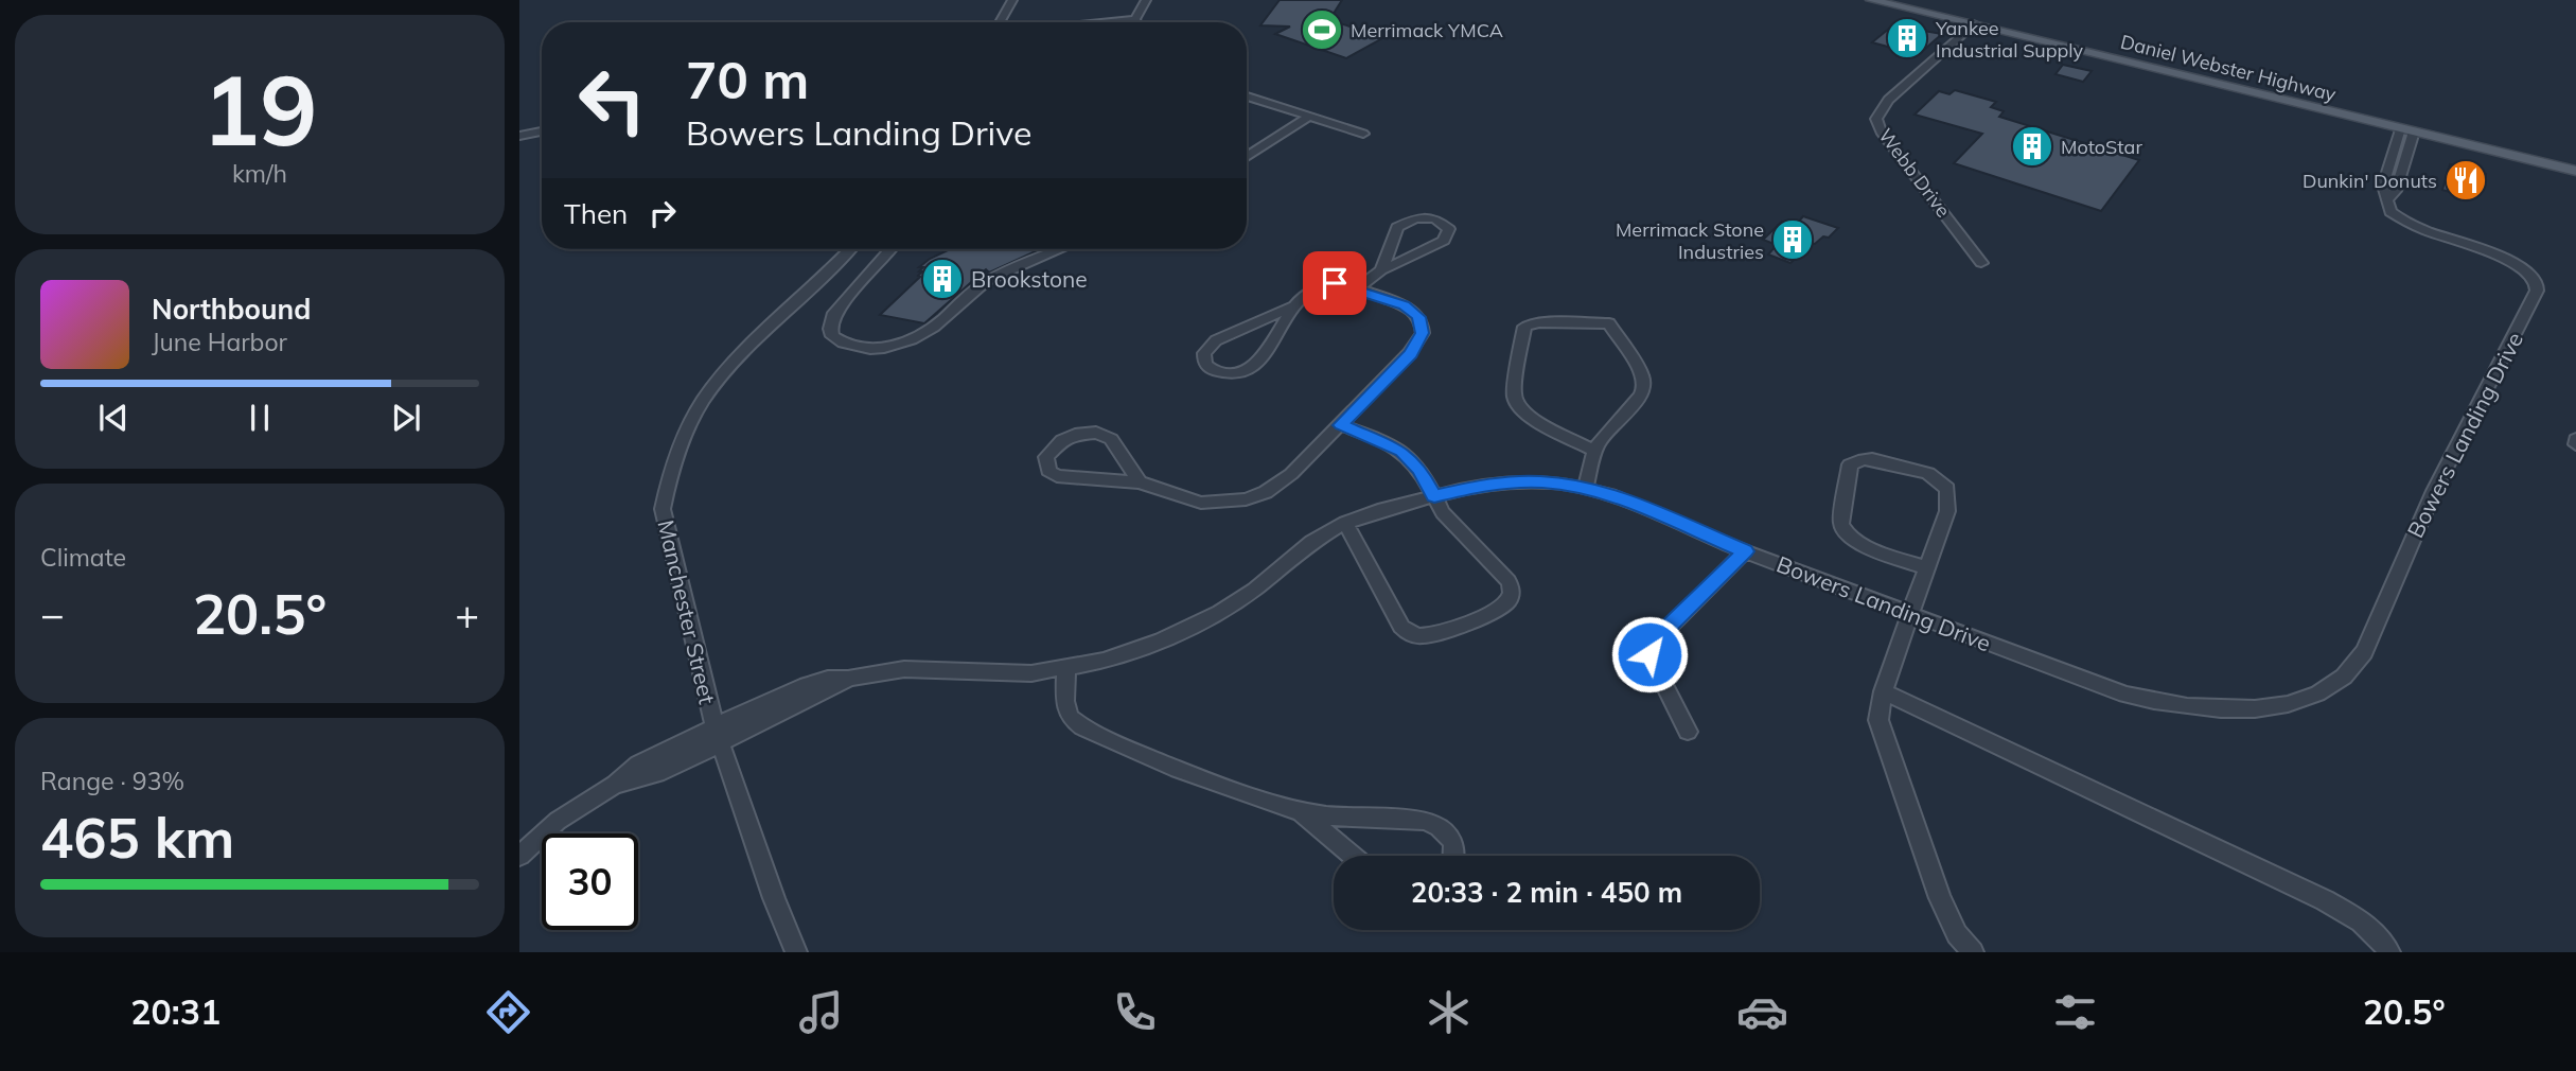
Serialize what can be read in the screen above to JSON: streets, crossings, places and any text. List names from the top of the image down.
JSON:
{
  "streets": {
    "main road": ["Daniel Webster Highway"],
    "street": ["Webb Drive", "Bowers Landing Drive", "Manchester Street"]
  },
  "crossings": [
    ["Daniel Webster Highway", "Webb Drive"],
    ["Daniel Webster Highway", "Bowers Landing Drive"],
    ["Bowers Landing Drive", "Manchester Street"]
  ],
  "places": {
    "sports": ["Merrimack YMCA"],
    "building": [
      "Yankee Industrial Supply",
      "MotoStar",
      "Merrimack Stone Industries",
      "Brookstone"
    ],
    "restaurant": ["Dunkin' Donuts"]
  },
  "page": {
    "tile": [
      ["19", "km/h"],
      "Climate",
      ["Range · 93%", "465 km"]
    ],
    "turn": ["70 m", "Bowers Landing Drive"],
    "then": "Then",
    "song": ["Northbound", "June Harbor"],
    "heat": ["−", "20.5°", "+"],
    "limit": "30",
    "trip": "20:33 · 2 min · 450 m",
    "tabs": ["20:31", "20.5°"]
  }
}
